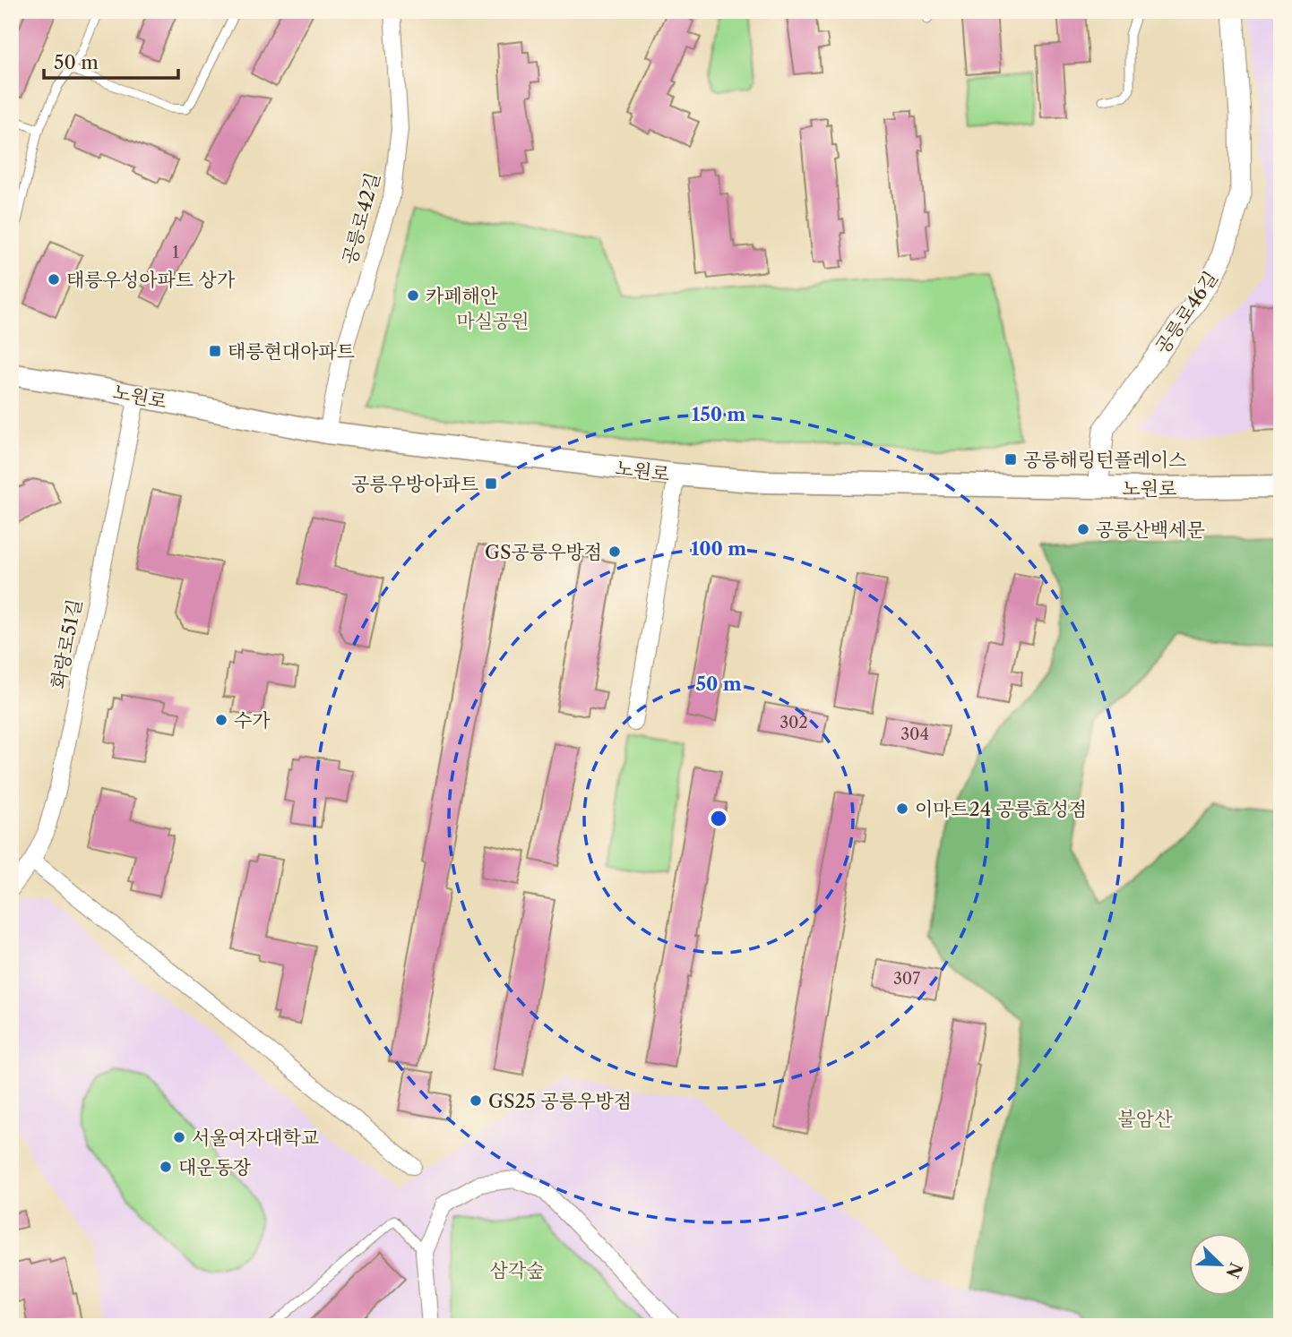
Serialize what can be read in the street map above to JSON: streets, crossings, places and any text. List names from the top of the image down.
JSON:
{
  "streets": {
    "main road": ["노원로"],
    "street": ["공릉로42길", "공릉로46길", "화랑로51길"]
  },
  "crossings": [
    ["공릉로42길", "노원로"],
    ["공릉로46길", "노원로"],
    ["노원로", "화랑로51길"]
  ],
  "parks": ["마실공원", "불암산", "삼각숲"],
  "places": {
    "other": [
      "태릉우성아파트 상가",
      "카페해안",
      "공릉산백세문",
      "GS공릉우방점",
      "수가",
      "이마트24 공릉효성점",
      "GS25 공릉우방점",
      "서울여자대학교",
      "대운동장"
    ],
    "transit": ["태릉현대아파트", "공릉해링턴플레이스", "공릉우방아파트"]
  },
  "house_numbers": [
    "1",
    "302",
    "304",
    "307"
  ],
  "scale_bar": "50 m",
  "north": "bottom right",
  "rings": ["150 m", "100 m", "50 m"]
}
